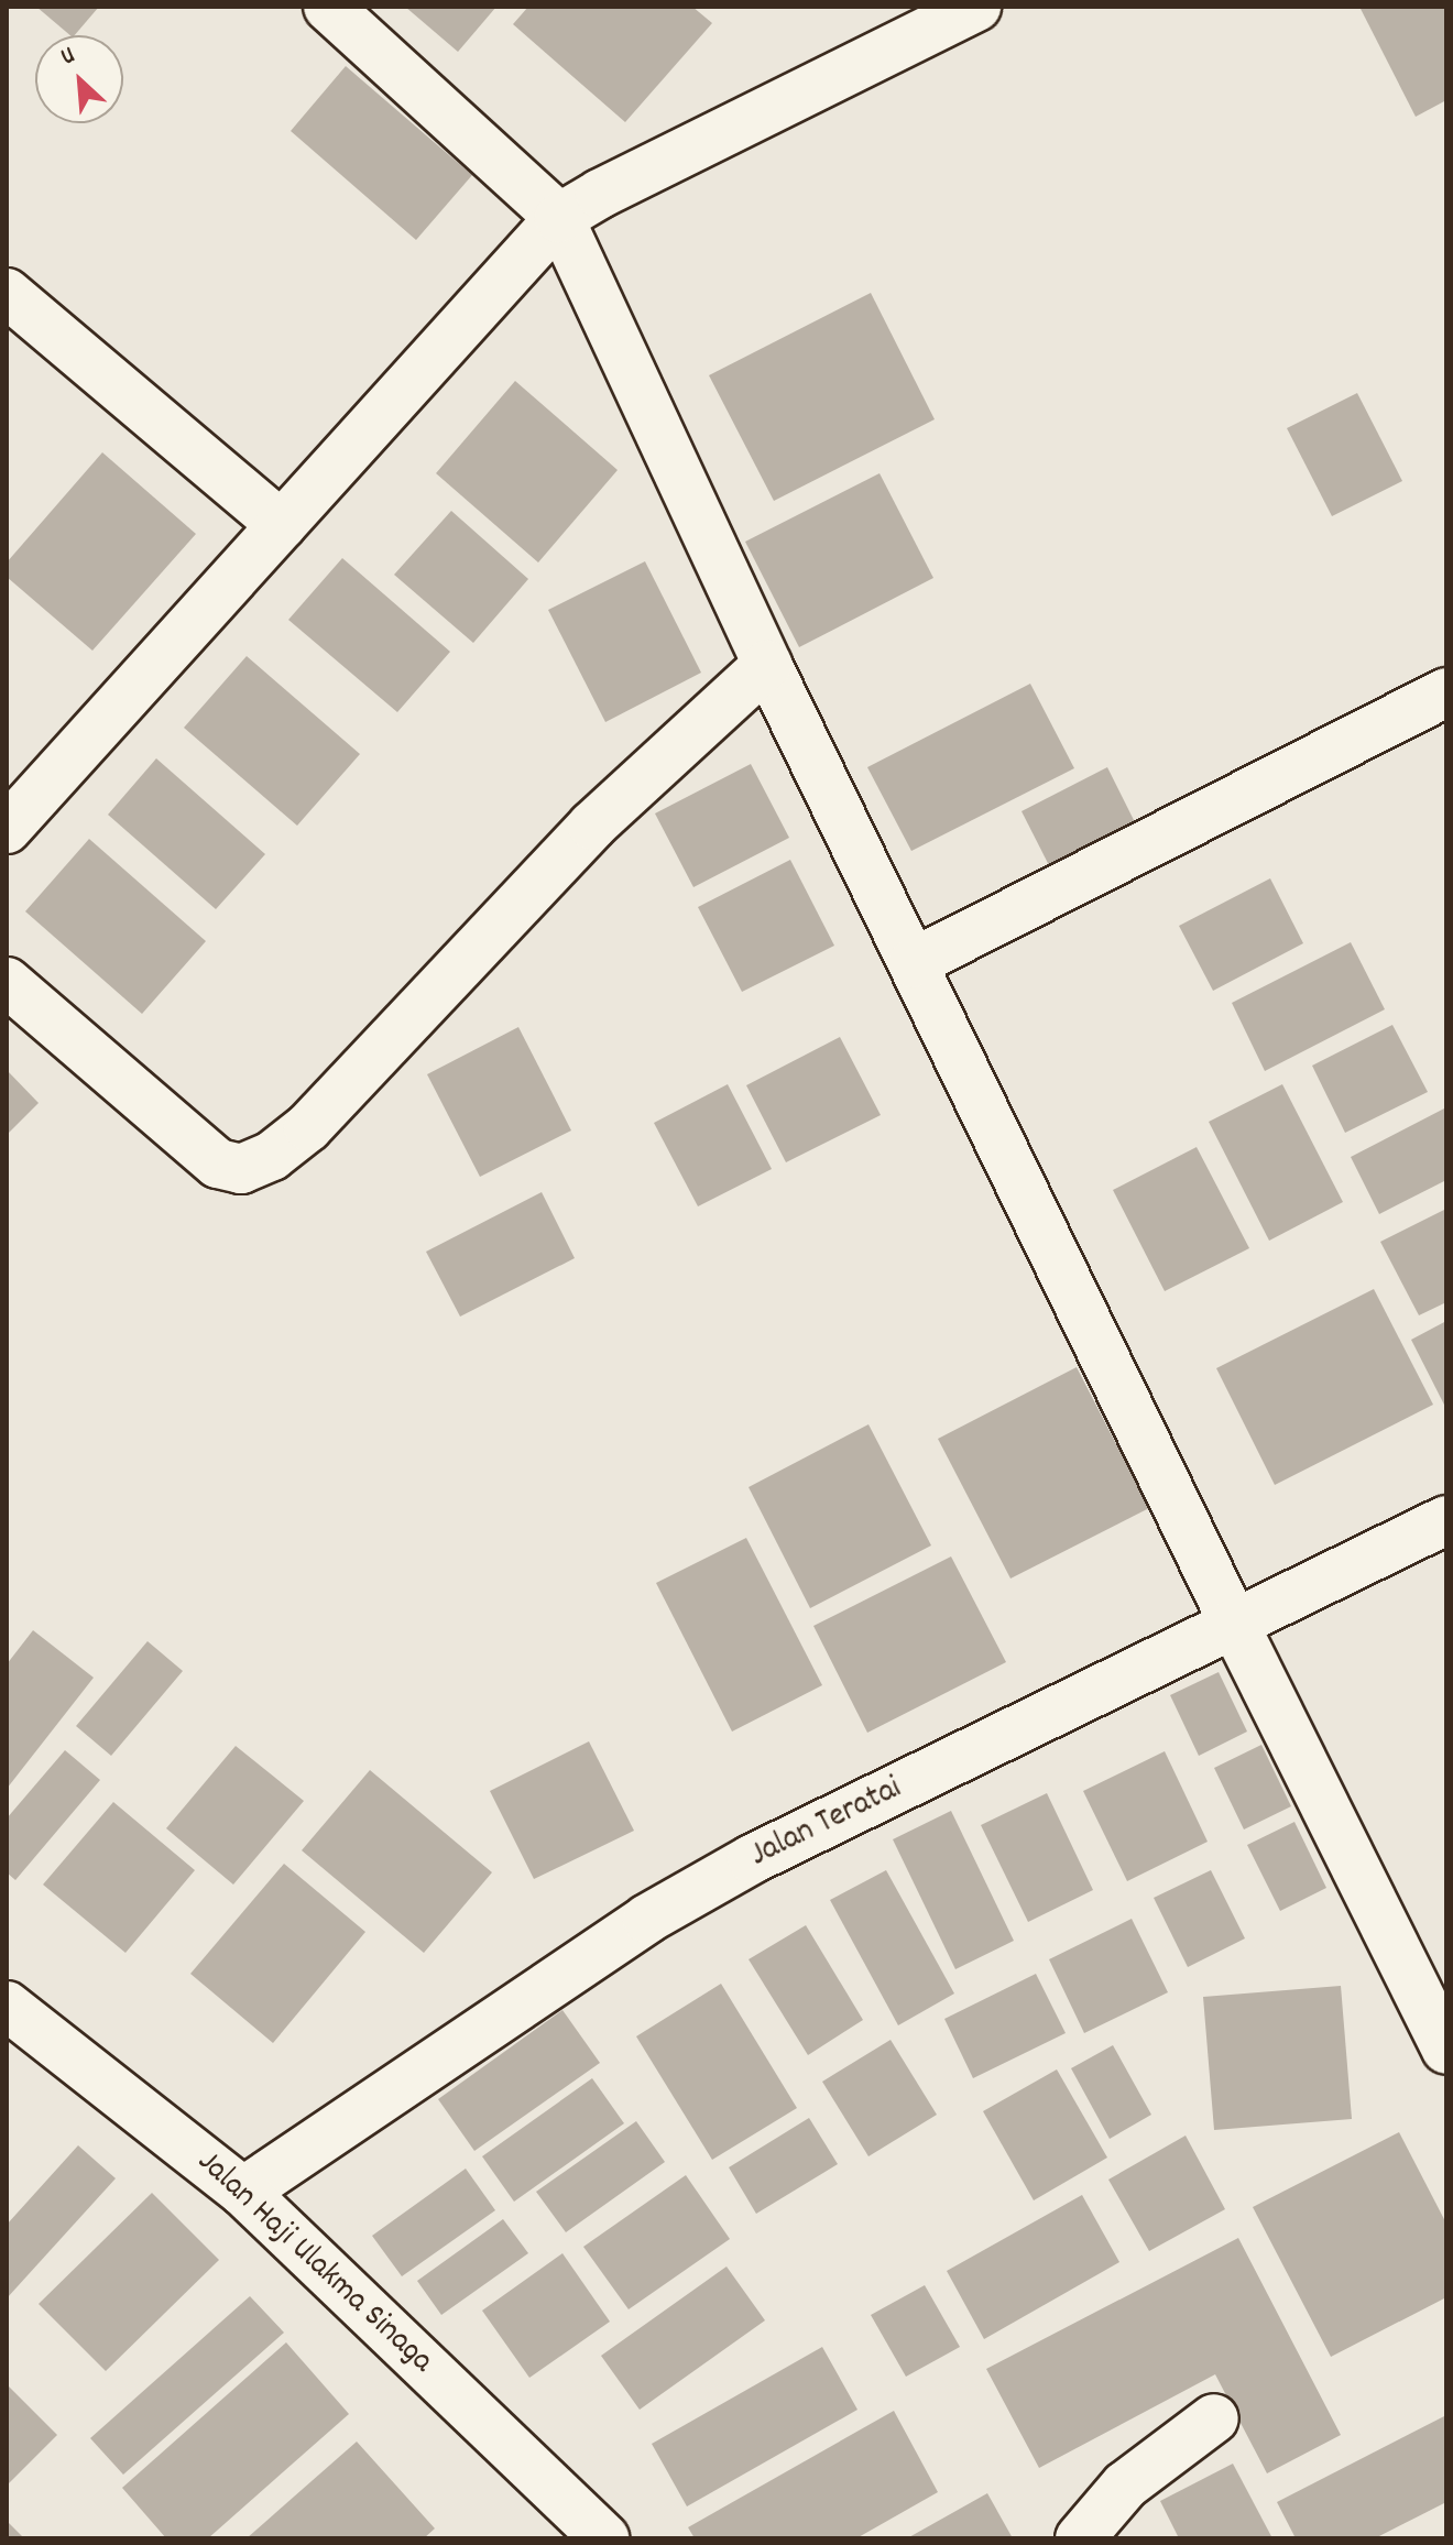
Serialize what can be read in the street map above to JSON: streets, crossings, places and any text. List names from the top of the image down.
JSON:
{
  "streets": {
    "street": ["Jalan Teratai", "Jalan Haji Ulakma Sinaga"]
  },
  "crossings": [
    ["Jalan Teratai", "Jalan Haji Ulakma Sinaga"]
  ],
  "north": "top left"
}
